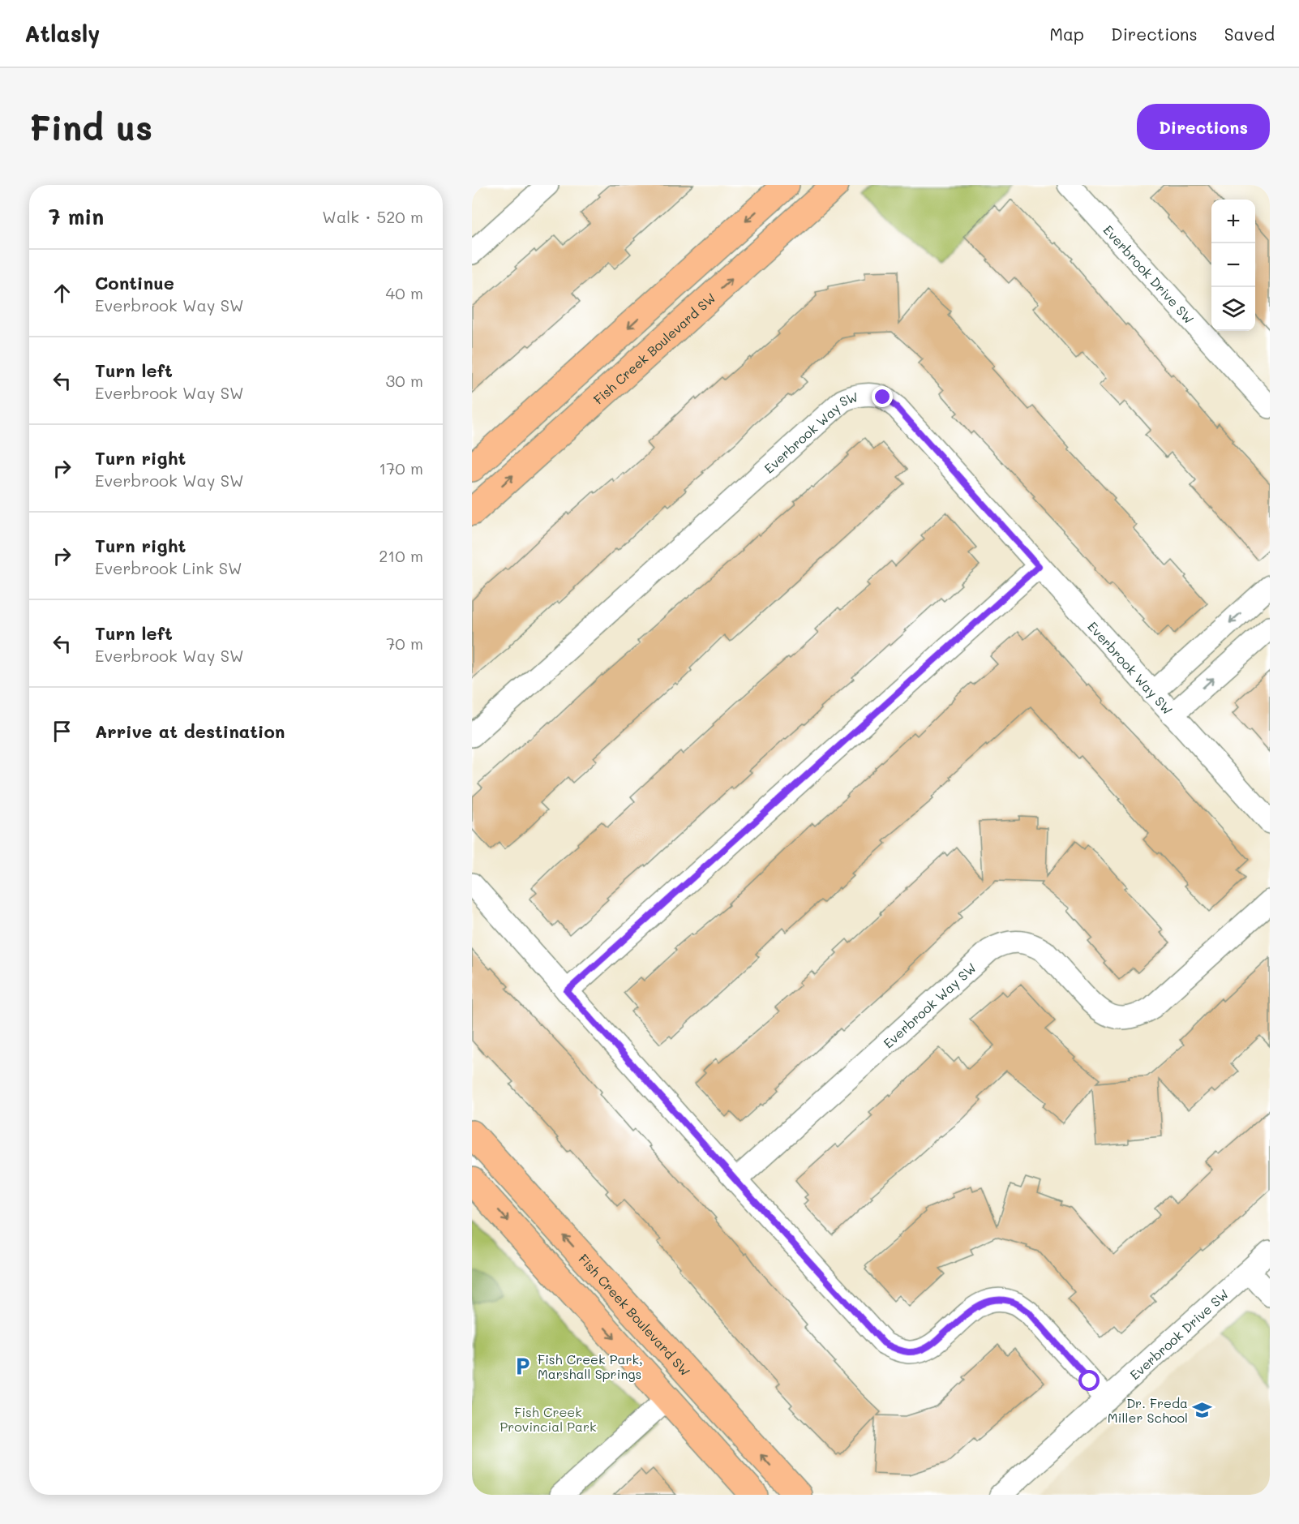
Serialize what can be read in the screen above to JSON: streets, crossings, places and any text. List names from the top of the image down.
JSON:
{
  "streets": {
    "main road": ["Fish Creek Boulevard SW"],
    "street": ["Everbrook Drive SW", "Everbrook Way SW"]
  },
  "parks": ["Fish Creek Provincial Park"],
  "places": {
    "parking": ["Fish Creek Park, Marshall Springs"],
    "school or university": ["Dr. Freda Miller School"]
  },
  "page": {
    "header": "Atlasly",
    "nav": ["Map", "Directions", "Saved"],
    "buttons": "Directions",
    "title": "Find us",
    "heading": ["7 min", "Walk · 520 m"],
    "map_buttons": ["+", "−"],
    "list": [
      ["Continue", "Everbrook Way SW", "40 m"],
      ["Turn left", "Everbrook Way SW", "30 m"],
      ["Turn right", "Everbrook Way SW", "170 m"],
      ["Turn right", "Everbrook Link SW", "210 m"],
      ["Turn left", "Everbrook Way SW", "70 m"],
      "Arrive at destination"
    ]
  }
}
